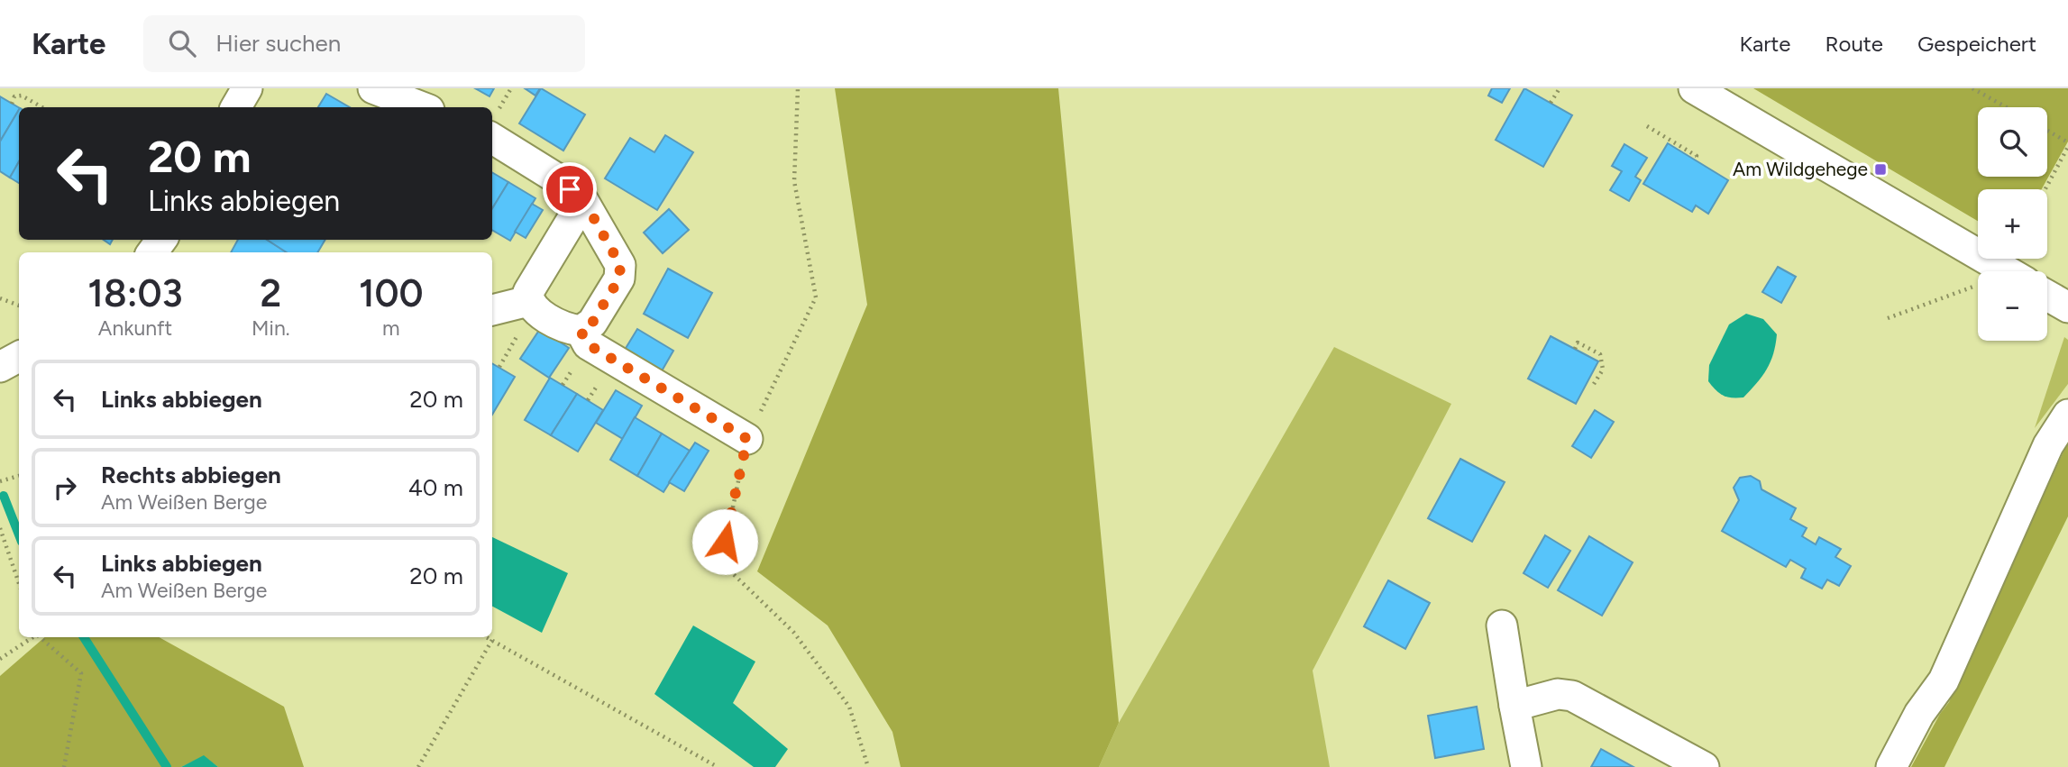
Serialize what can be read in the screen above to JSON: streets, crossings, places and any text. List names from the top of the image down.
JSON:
{
  "places": {
    "transit": ["Am Wildgehege"]
  },
  "page": {
    "header": "Karte",
    "search": "Hier suchen",
    "nav": ["Karte", "Route", "Gespeichert"],
    "map_buttons": ["+", "−"],
    "turn": ["20 m", "Links abbiegen"],
    "eta": [
      "18:03",
      "Ankunft",
      "2",
      "Min.",
      "100",
      "m"
    ],
    "list": [
      {
        "name": "Links abbiegen",
        "value": "20 m"
      },
      {
        "name": "Rechts abbiegen",
        "note": "Am Weißen Berge",
        "value": "40 m"
      },
      {
        "name": "Links abbiegen",
        "note": "Am Weißen Berge",
        "value": "20 m"
      }
    ]
  }
}
